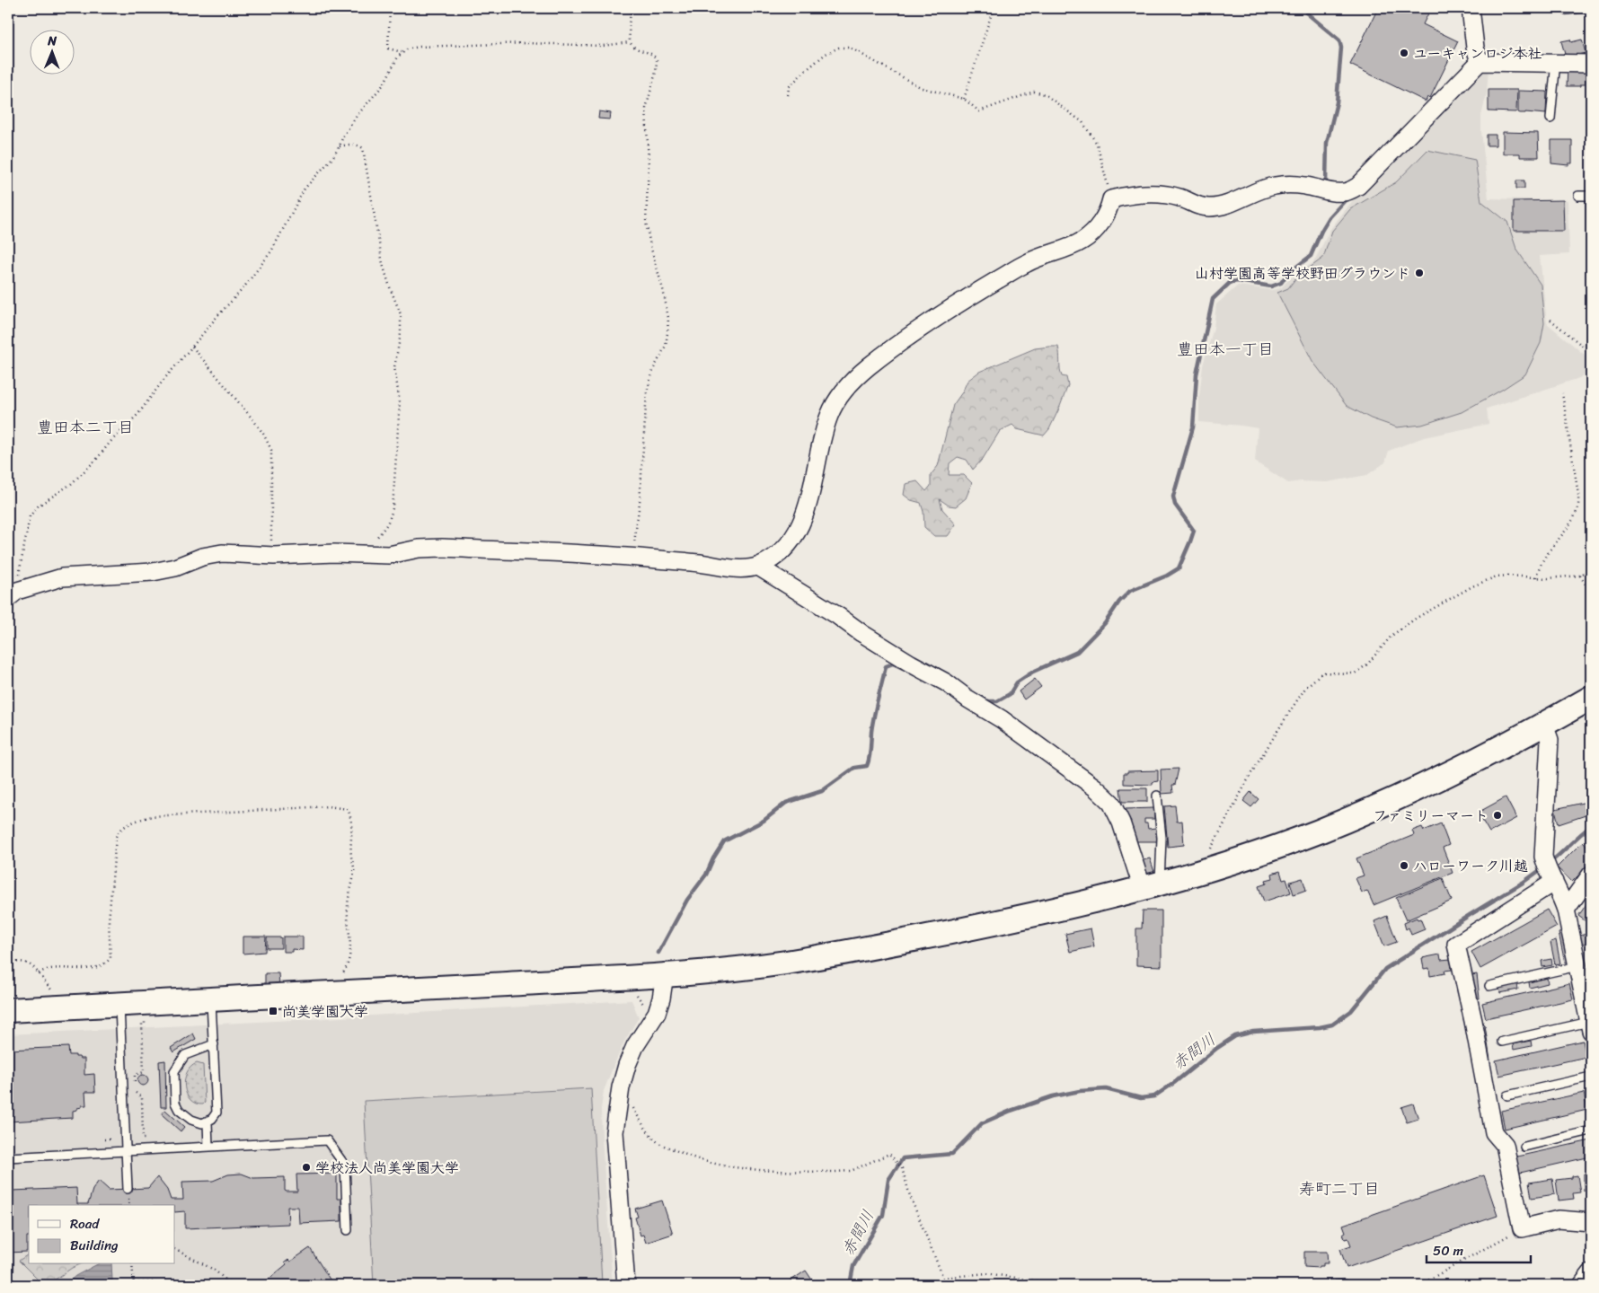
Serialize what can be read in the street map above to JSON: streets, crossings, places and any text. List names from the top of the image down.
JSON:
{
  "districts": ["豊田本一丁目", "豊田本二丁目", "寿町二丁目"],
  "water": ["赤間川"],
  "places": {
    "other": [
      "ユーキャンロジ本社",
      "山村学園高等学校野田グラウンド",
      "ファミリーマート",
      "ハローワーク川越",
      "学校法人尚美学園大学"
    ],
    "transit": ["尚美学園大学"]
  },
  "legend": ["Road", "Building"],
  "scale_bar": "50 m",
  "north": "top"
}
